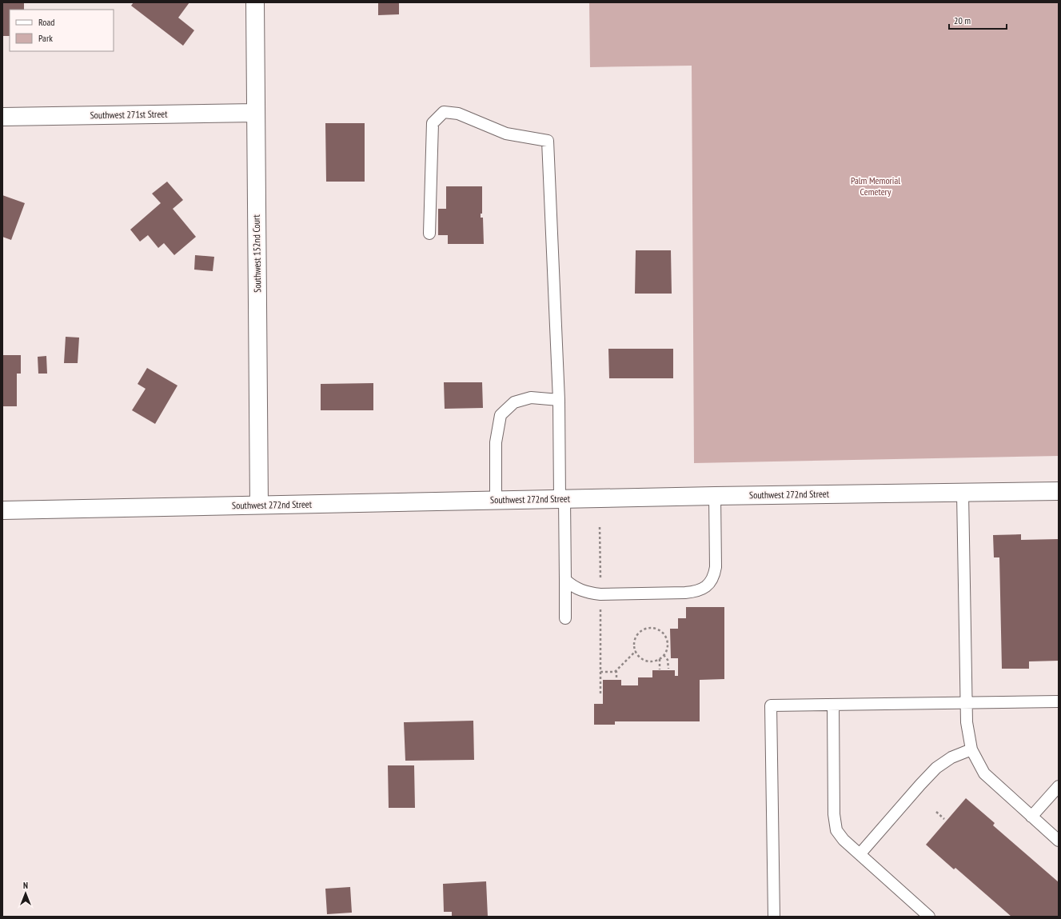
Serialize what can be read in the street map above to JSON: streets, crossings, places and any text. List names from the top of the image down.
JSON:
{
  "streets": {
    "street": ["Southwest 271st Street", "Southwest 152nd Court", "Southwest 272nd Street"]
  },
  "crossings": [
    ["Southwest 271st Street", "Southwest 152nd Court"],
    ["Southwest 152nd Court", "Southwest 272nd Street"]
  ],
  "parks": ["Palm Memorial Cemetery"],
  "legend": ["Road", "Park"],
  "scale_bar": "20 m",
  "north": "top"
}
